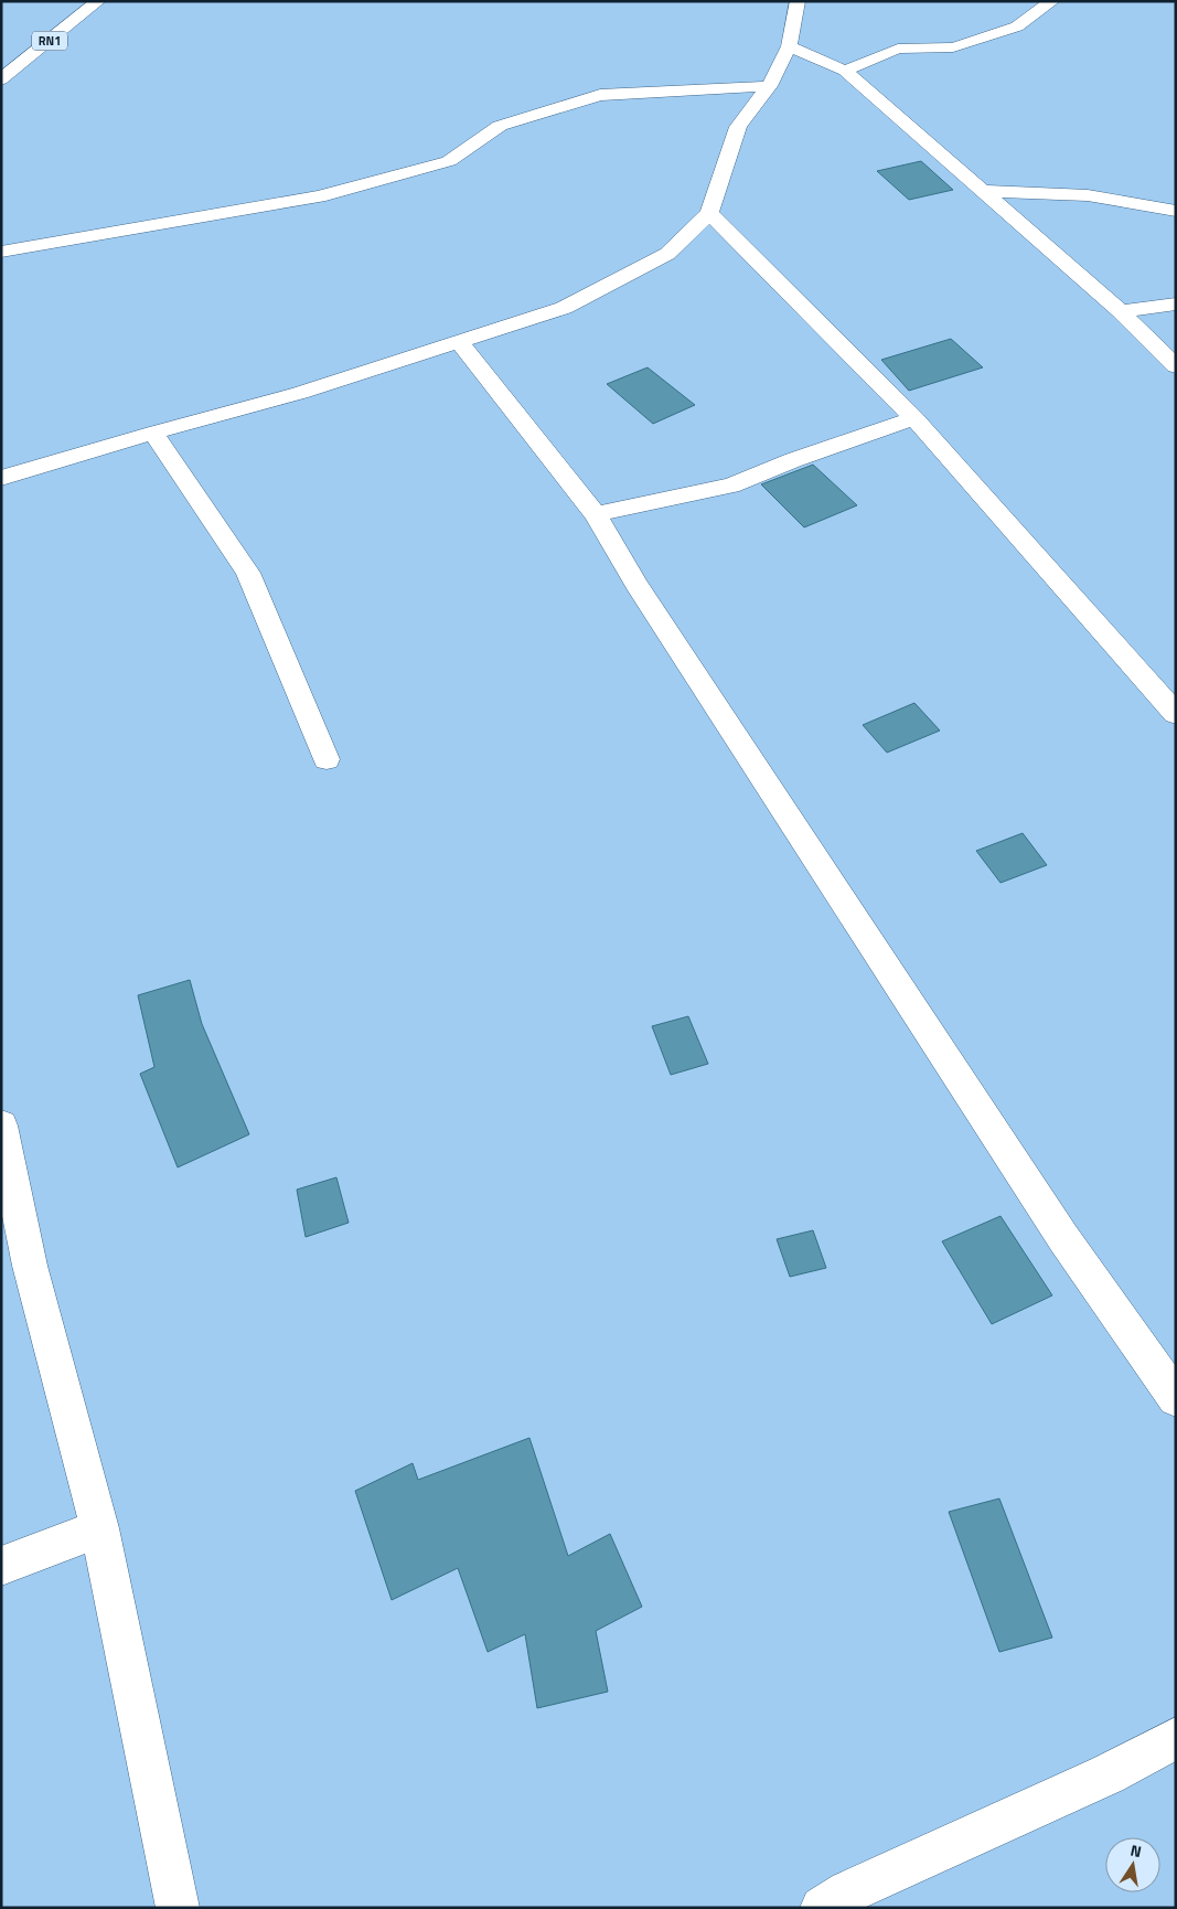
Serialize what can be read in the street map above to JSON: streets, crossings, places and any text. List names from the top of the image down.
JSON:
{
  "streets": {
    "main road": ["RN1"]
  },
  "north": "top"
}
